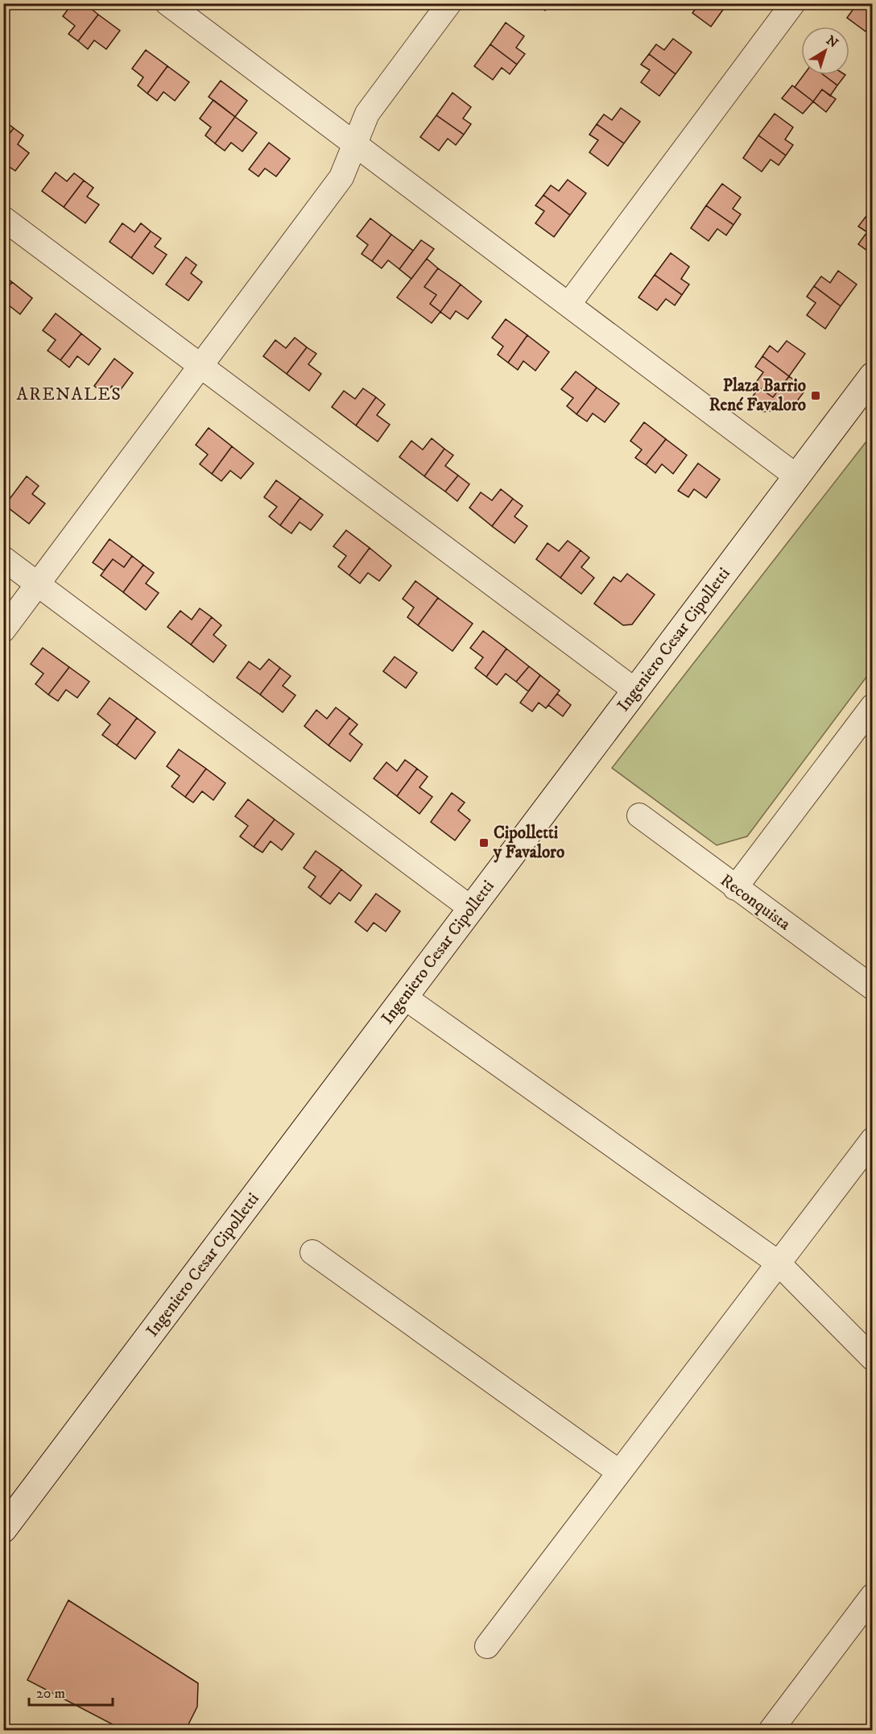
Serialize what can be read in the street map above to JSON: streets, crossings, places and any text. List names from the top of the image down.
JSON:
{
  "streets": {
    "street": ["Ingeniero Cesar Cipolletti", "Reconquista"]
  },
  "districts": ["ARENALES"],
  "places": {
    "transit": ["Plaza Barrio René Favaloro", "Cipolletti y Favaloro"]
  },
  "scale_bar": "20 m",
  "north": "top right"
}
